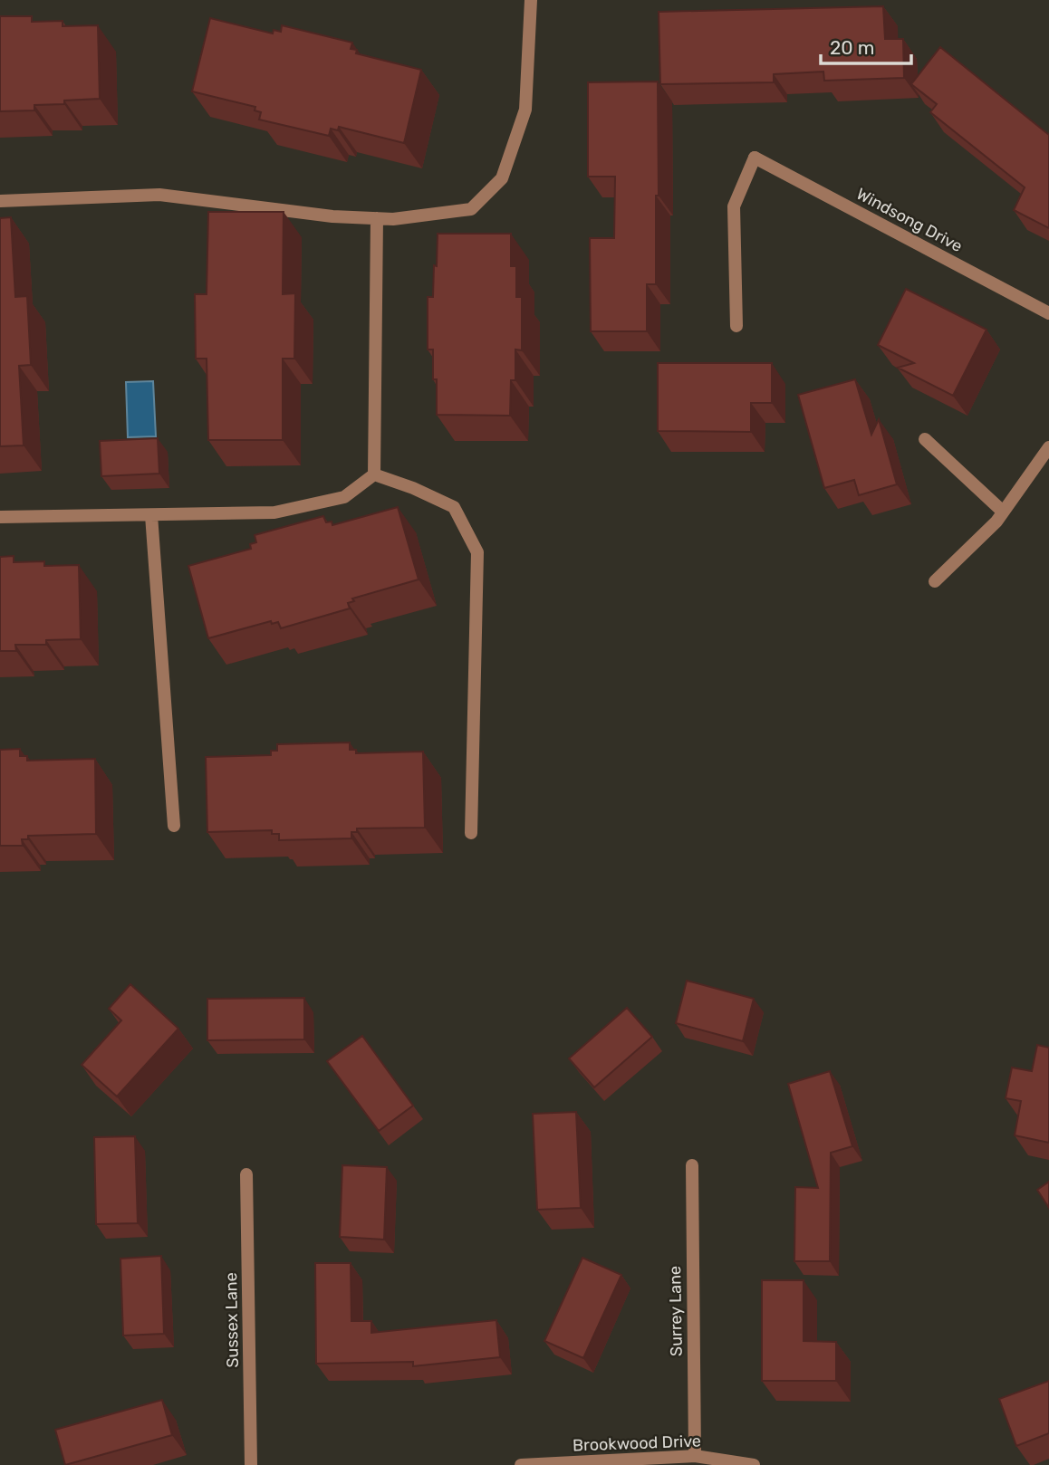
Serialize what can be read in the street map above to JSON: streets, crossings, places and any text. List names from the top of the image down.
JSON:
{
  "streets": {
    "street": [
      "Windsong Drive",
      "Surrey Lane",
      "Sussex Lane",
      "Brookwood Drive"
    ]
  },
  "crossings": [
    ["Surrey Lane", "Brookwood Drive"]
  ],
  "scale_bar": "20 m"
}
